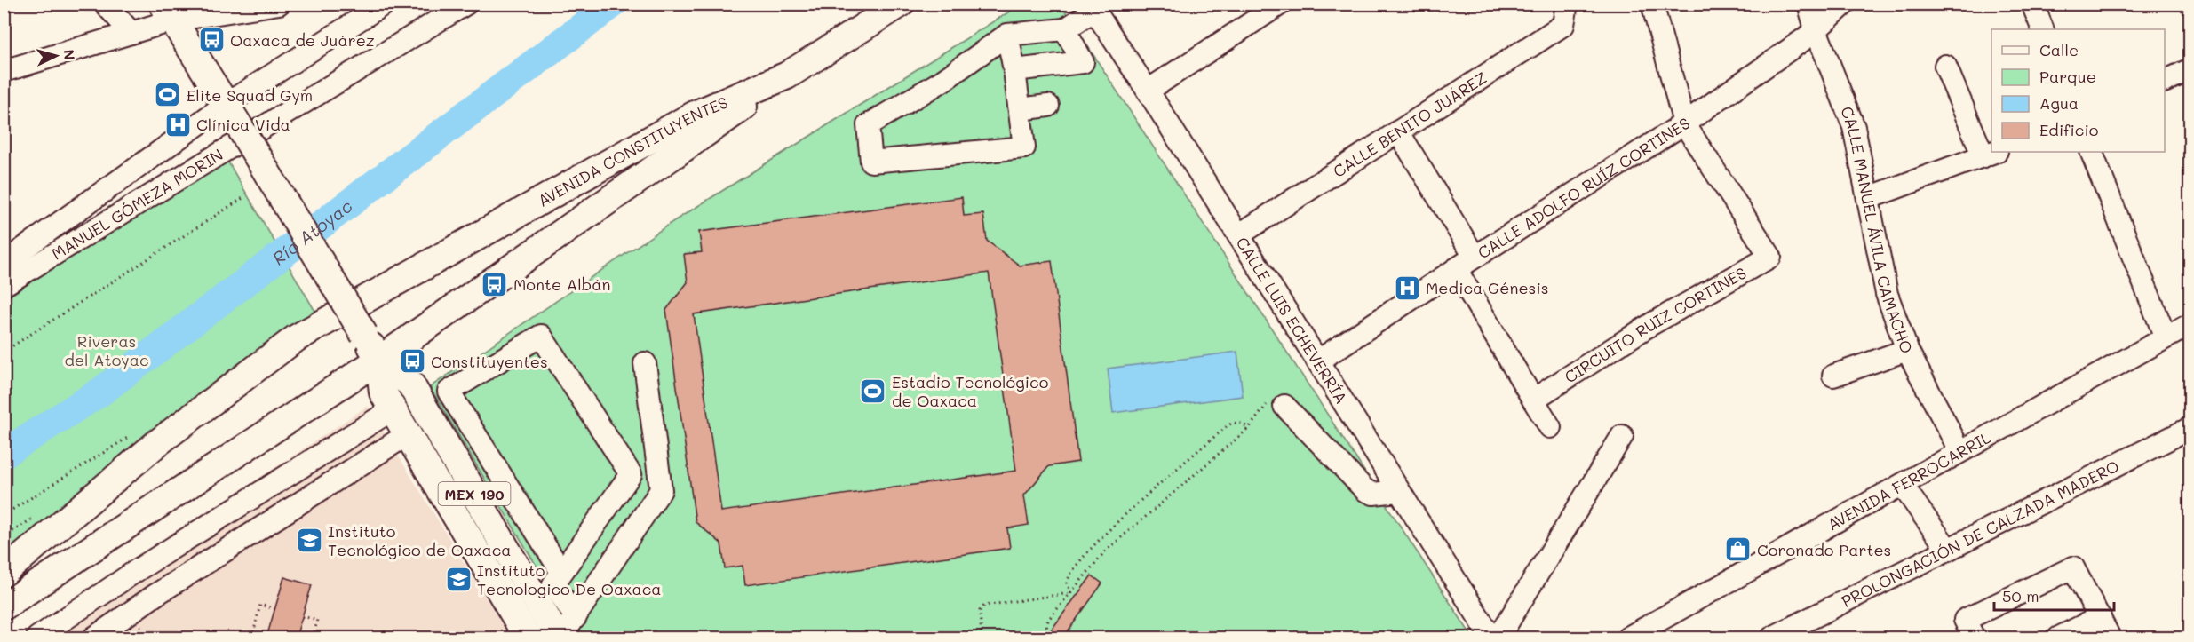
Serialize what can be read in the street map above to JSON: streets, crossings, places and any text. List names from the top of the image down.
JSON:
{
  "streets": {
    "main road": ["AVENIDA CONSTITUYENTES", "MEX 190"],
    "street": [
      "CALLE BENITO JUÁREZ",
      "CALLE ADOLFO RUÍZ CORTINES",
      "MANUEL GÓMEZA MORIN",
      "CALLE MANUEL ÁVILA CAMACHO",
      "CALLE LUIS ECHEVERRÍA",
      "CIRCUITO RUIZ CORTINES",
      "AVENIDA FERROCARRIL",
      "PROLONGACIÓN DE CALZADA MADERO"
    ]
  },
  "crossings": [
    ["CALLE BENITO JUÁREZ", "CALLE LUIS ECHEVERRÍA"],
    ["CALLE ADOLFO RUÍZ CORTINES", "CALLE MANUEL ÁVILA CAMACHO"],
    ["CALLE ADOLFO RUÍZ CORTINES", "CALLE LUIS ECHEVERRÍA"],
    ["CALLE ADOLFO RUÍZ CORTINES", "CIRCUITO RUIZ CORTINES"],
    ["CALLE MANUEL ÁVILA CAMACHO", "AVENIDA FERROCARRIL"]
  ],
  "water": ["Río Atoyac"],
  "parks": ["Riveras del Atoyac"],
  "places": {
    "bus stop": ["Oaxaca de Juárez", "Monte Albán", "Constituyentes"],
    "sports": ["Elite Squad Gym", "Estadio Tecnológico de Oaxaca"],
    "hospital": ["Clínica Vida", "Medica Génesis"],
    "school or university": ["Instituto Tecnológico de Oaxaca", "Instituto Tecnologico De Oaxaca"],
    "shop": ["Coronado Partes"]
  },
  "legend": [
    "Calle",
    "Parque",
    "Agua",
    "Edificio"
  ],
  "scale_bar": "50 m",
  "north": "right"
}
